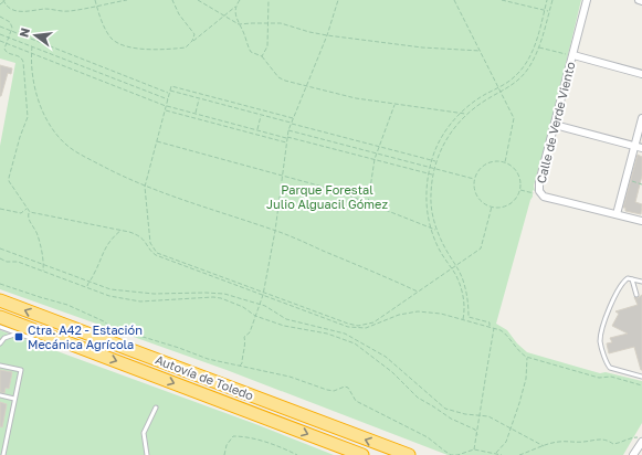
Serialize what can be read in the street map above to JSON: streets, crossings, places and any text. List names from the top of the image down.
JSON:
{
  "streets": {
    "highway": ["Autovía de Toledo"],
    "street": ["Calle de Verde Viento"]
  },
  "parks": ["Parque Forestal Julio Alguacil Gómez"],
  "places": {
    "transit": ["Ctra. A42 - Estación Mecánica Agrícola"]
  },
  "north": "left"
}
